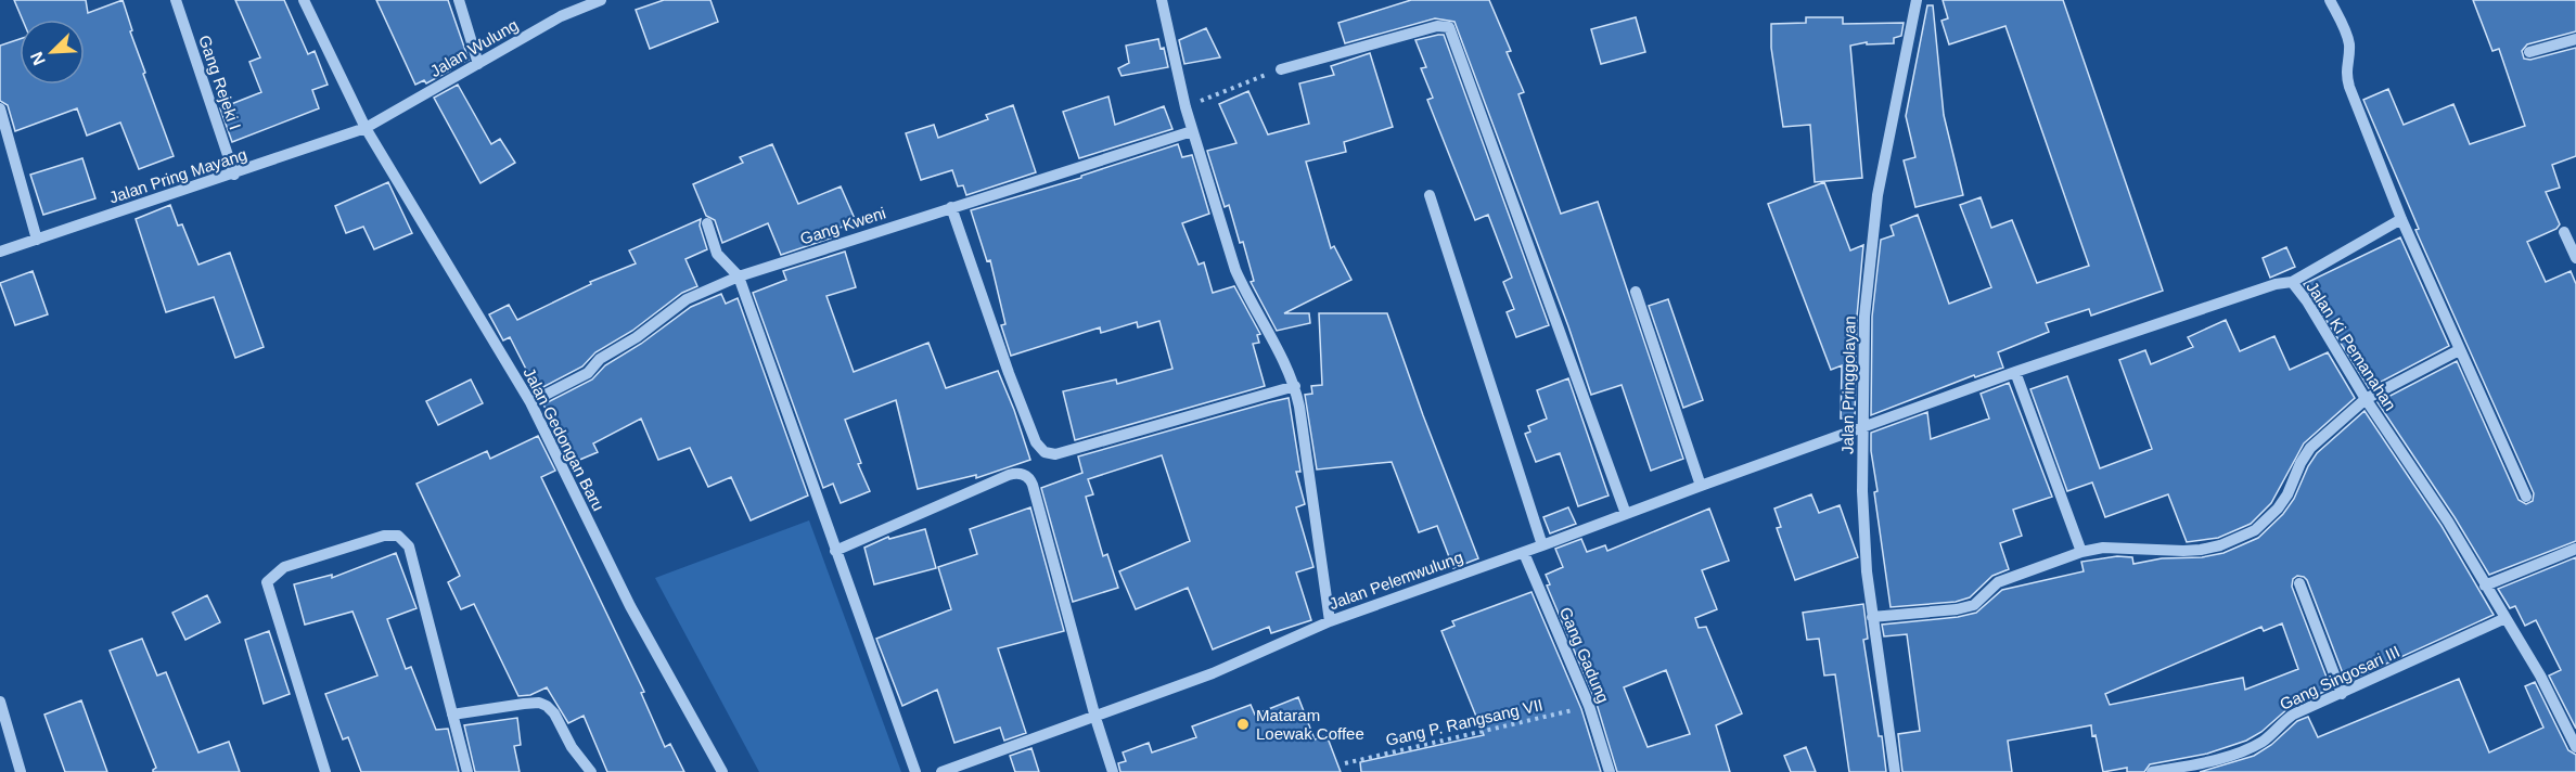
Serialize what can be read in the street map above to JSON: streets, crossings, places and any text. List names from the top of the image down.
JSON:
{
  "streets": {
    "street": [
      "Jalan Wulung",
      "Gang Rejeki I",
      "Jalan Pring Mayang",
      "Gang Kweni",
      "Jalan Ki Pemanahan",
      "Jalan Pringgolayan",
      "Jalan Gedongan Baru",
      "Jalan Pelemwulung",
      "Gang Gadung",
      "Gang Singosari III"
    ],
    "path": ["Gang P. Rangsang VII"]
  },
  "crossings": [
    ["Jalan Wulung", "Jalan Pring Mayang"],
    ["Jalan Wulung", "Jalan Gedongan Baru"],
    ["Gang Rejeki I", "Jalan Pring Mayang"],
    ["Jalan Pring Mayang", "Jalan Gedongan Baru"],
    ["Gang Kweni", "Jalan Gedongan Baru"],
    ["Jalan Ki Pemanahan", "Jalan Pringgolayan"],
    ["Jalan Ki Pemanahan", "Jalan Pelemwulung"],
    ["Jalan Ki Pemanahan", "Gang Singosari III"],
    ["Jalan Pringgolayan", "Jalan Pelemwulung"],
    ["Jalan Pelemwulung", "Gang Gadung"],
    ["Gang Gadung", "Gang P. Rangsang VII"]
  ],
  "places": ["Mataram Loewak Coffee"],
  "north": "bottom left"
}
